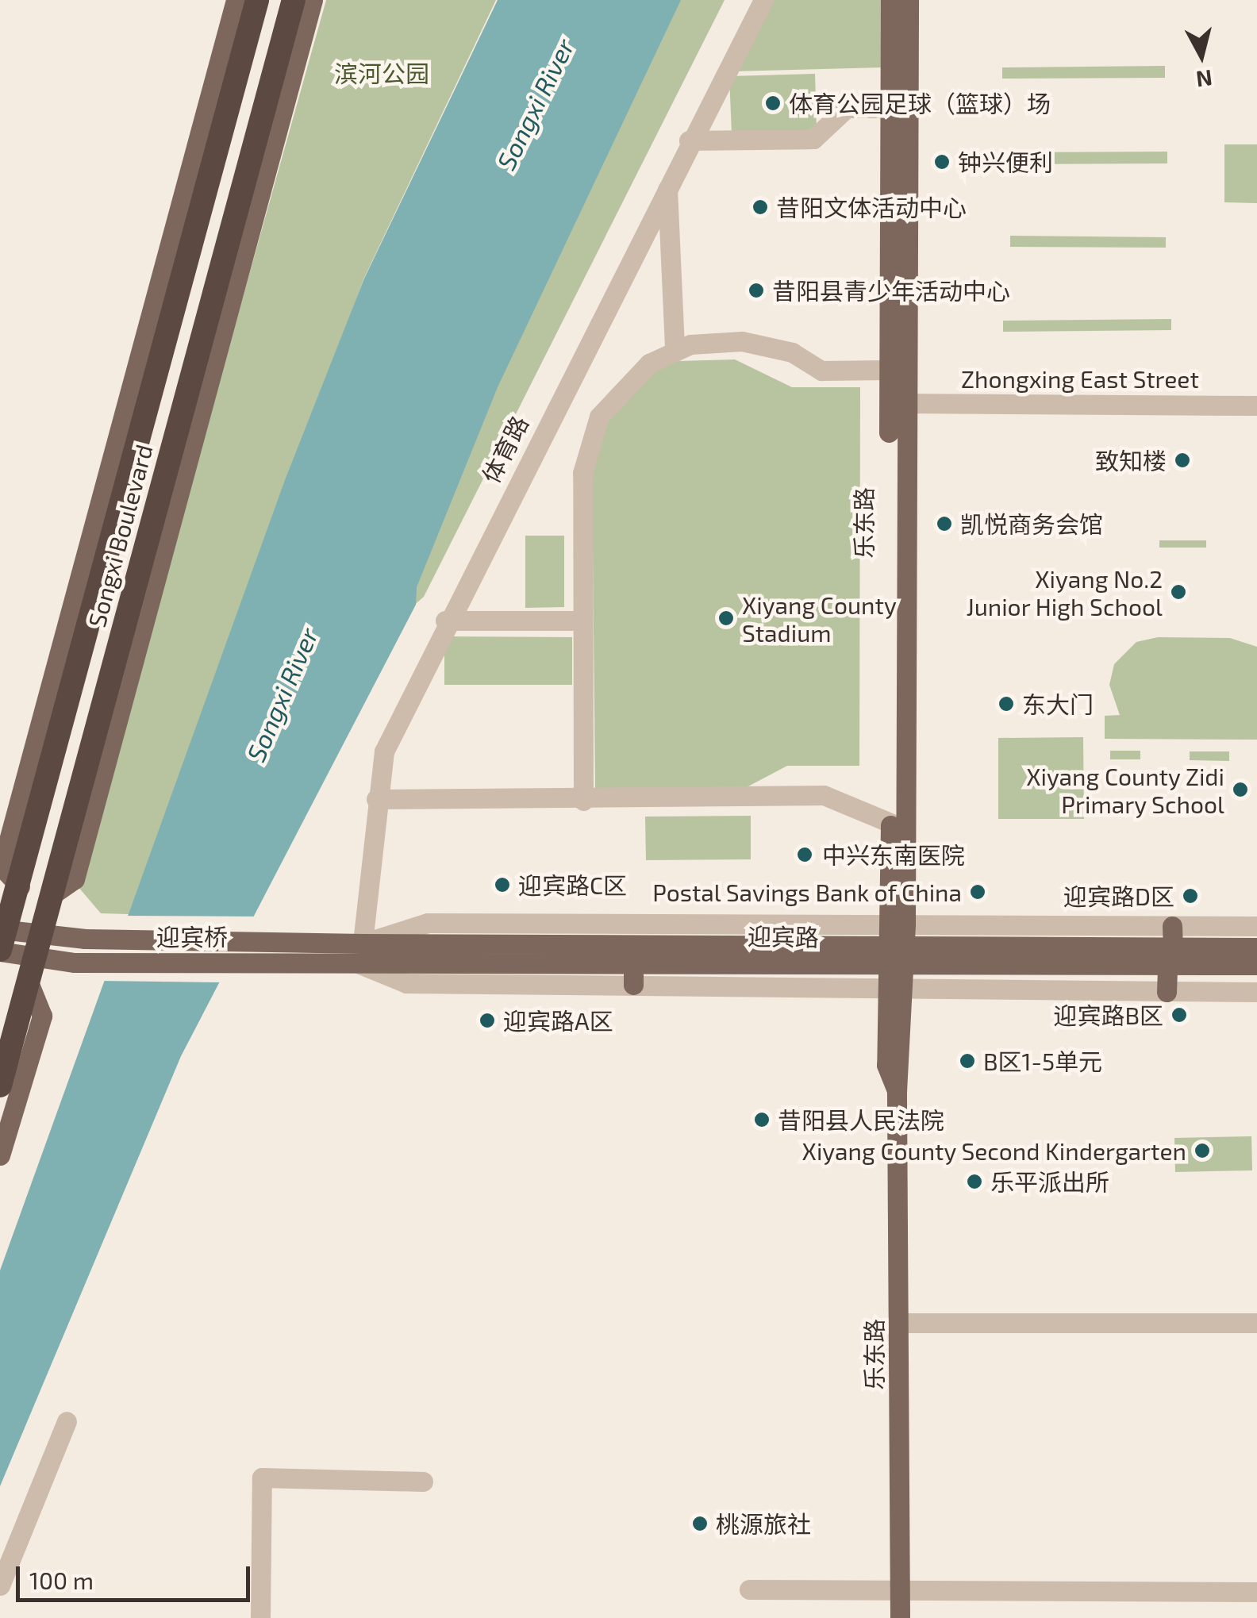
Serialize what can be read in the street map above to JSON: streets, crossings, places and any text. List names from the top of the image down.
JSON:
{
  "streets": {
    "highway": ["Songxi Boulevard"],
    "main road": ["乐东路", "迎宾桥", "迎宾路"],
    "street": ["Zhongxing East Street", "体育路"]
  },
  "crossings": [
    ["Zhongxing East Street", "乐东路"],
    ["体育路", "迎宾路"],
    ["乐东路", "迎宾路"],
    ["Songxi Boulevard", "迎宾桥"],
    ["迎宾桥", "迎宾路"]
  ],
  "water": ["Songxi River"],
  "parks": ["滨河公园"],
  "places": [
    "体育公园足球（篮球）场",
    "钟兴便利",
    "昔阳文体活动中心",
    "昔阳县青少年活动中心",
    "致知楼",
    "凯悦商务会馆",
    "Xiyang No.2 Junior High School",
    "Xiyang County Stadium",
    "东大门",
    "Xiyang County Zidi Primary School",
    "中兴东南医院",
    "迎宾路C区",
    "Postal Savings Bank of China",
    "迎宾路D区",
    "迎宾路B区",
    "迎宾路A区",
    "B区1-5单元",
    "昔阳县人民法院",
    "Xiyang County Second Kindergarten",
    "乐平派出所",
    "桃源旅社"
  ],
  "scale_bar": "100 m",
  "north": "bottom"
}
